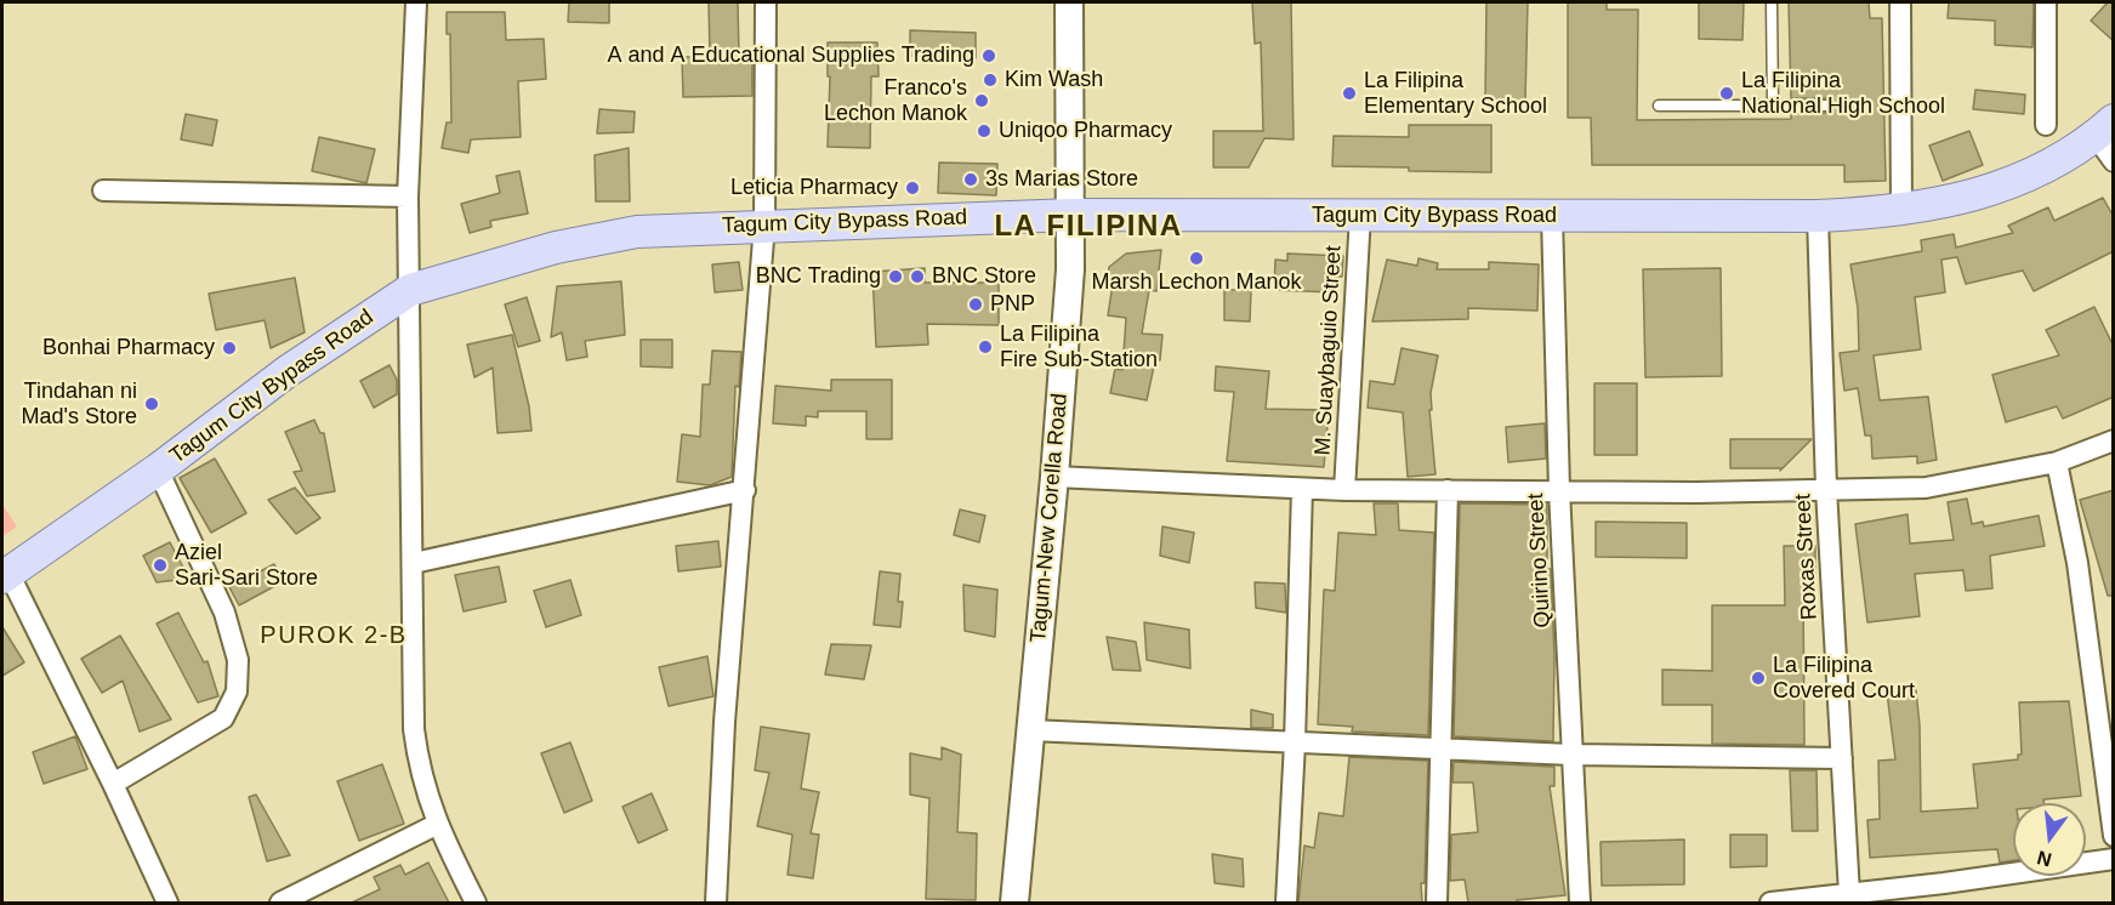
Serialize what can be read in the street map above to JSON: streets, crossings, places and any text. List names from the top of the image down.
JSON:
{
  "streets": {
    "main road": ["Tagum City Bypass Road", "Tagum-New Corella Road"],
    "street": ["M. Suaybaguio Street", "Roxas Street", "Quirino Street"]
  },
  "crossings": [
    ["Tagum City Bypass Road", "M. Suaybaguio Street"],
    ["Tagum City Bypass Road", "Tagum-New Corella Road"],
    ["Tagum City Bypass Road", "Roxas Street"],
    ["Tagum City Bypass Road", "Quirino Street"]
  ],
  "districts": ["LA FILIPINA", "PUROK 2-B"],
  "places": [
    "A and A Educational Supplies Trading",
    "Kim Wash",
    "La Filipina Elementary School",
    "La Filipina National High School",
    "Franco's Lechon Manok",
    "Uniqoo Pharmacy",
    "3s Marias Store",
    "Leticia Pharmacy",
    "Marsh Lechon Manok",
    "BNC Trading",
    "BNC Store",
    "PNP",
    "La Filipina Fire Sub-Station",
    "Bonhai Pharmacy",
    "Tindahan ni Mad's Store",
    "Aziel Sari-Sari Store",
    "La Filipina Covered Court"
  ],
  "north": "bottom"
}
